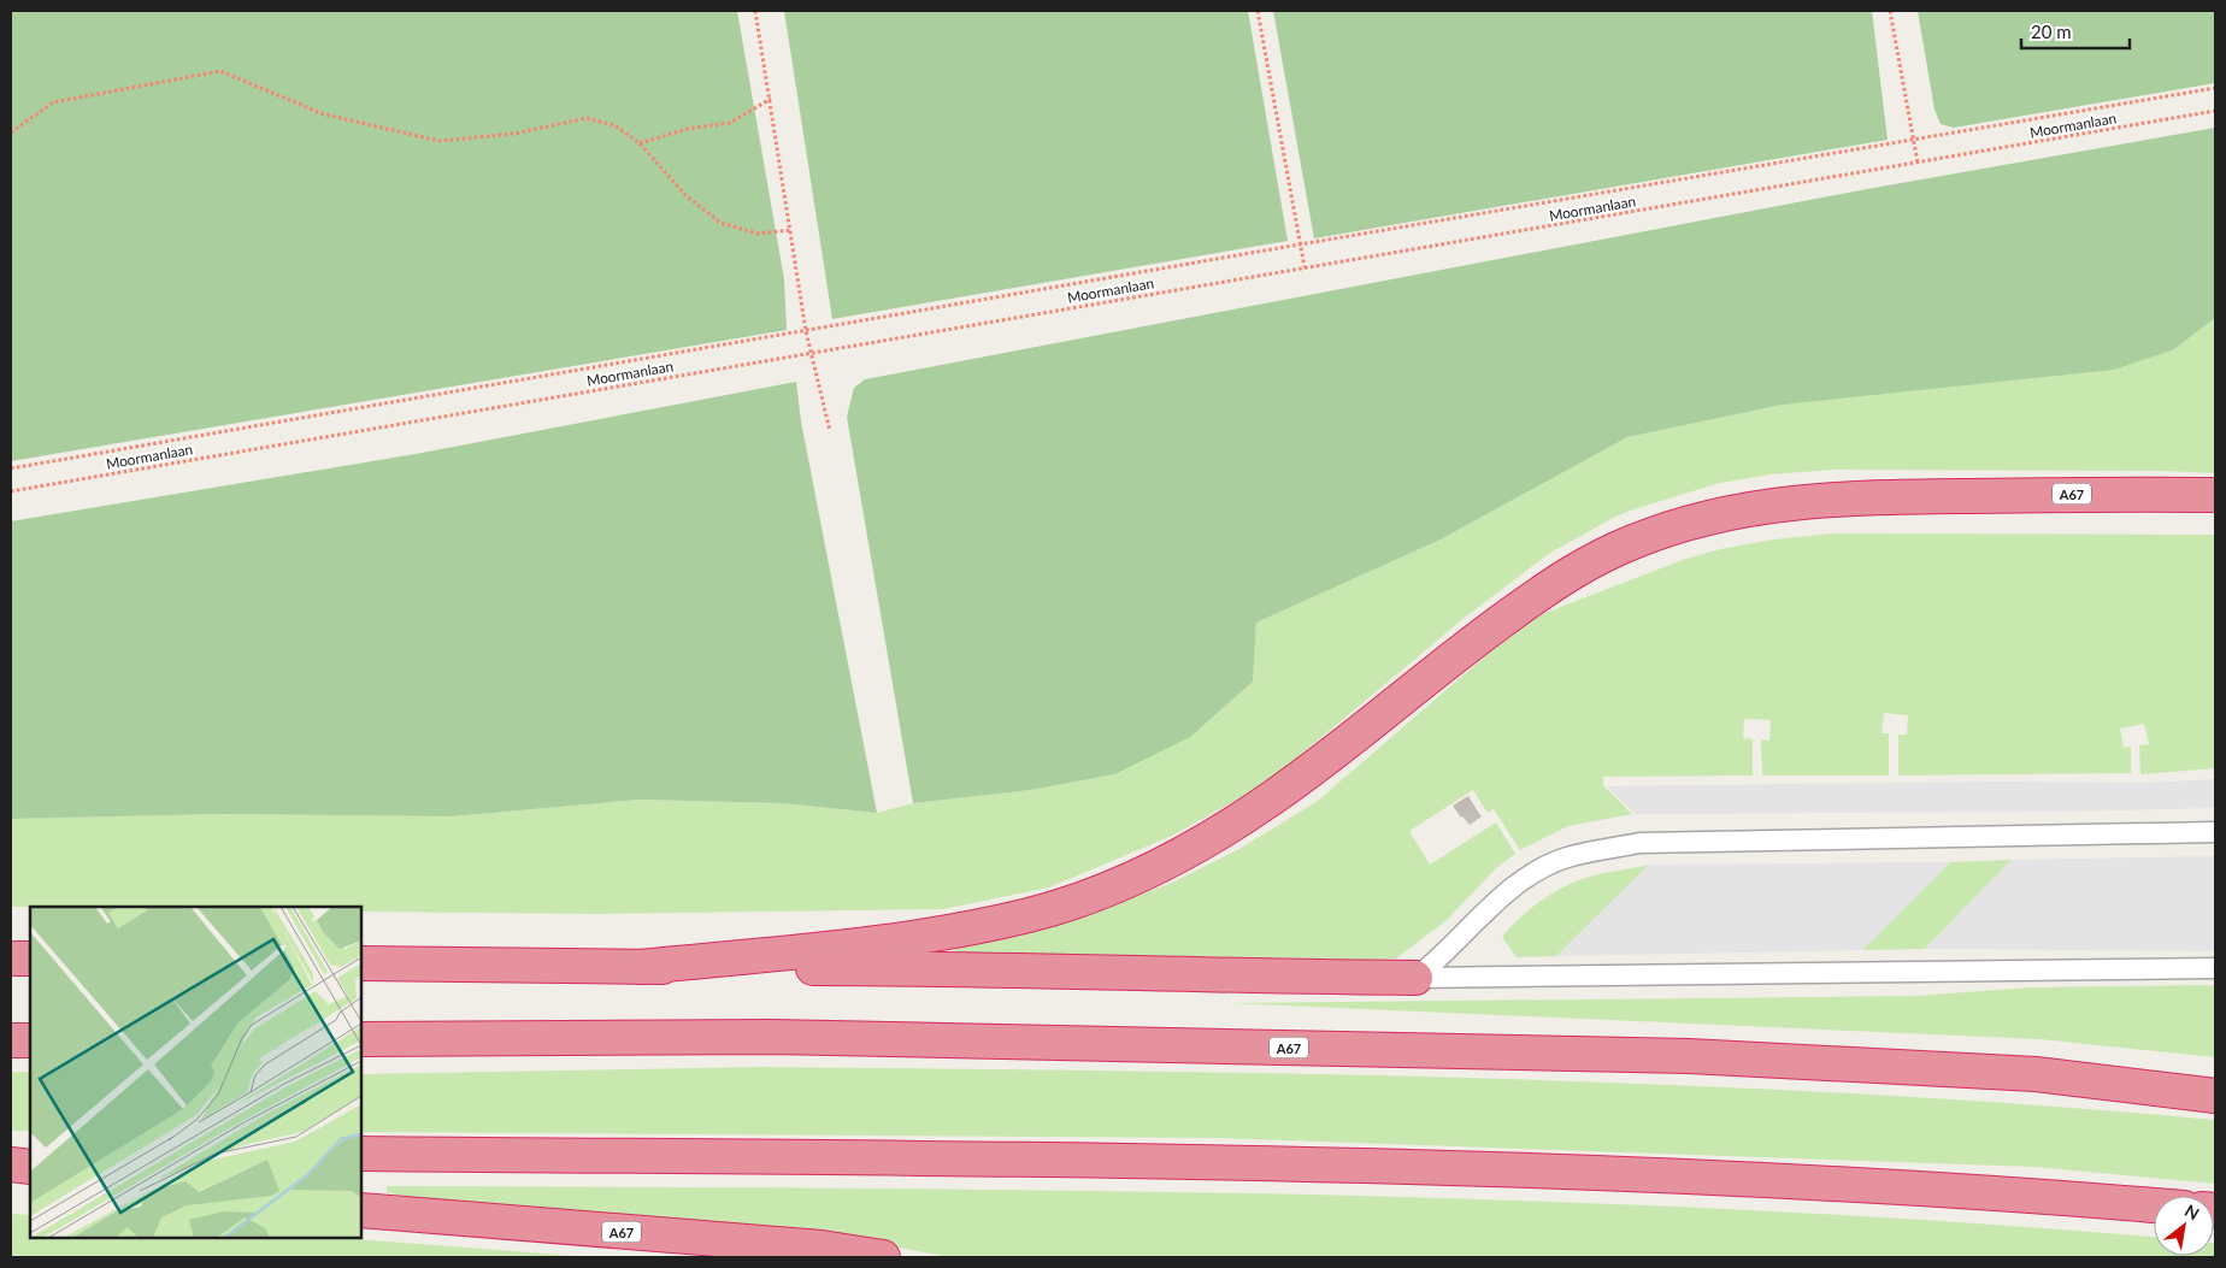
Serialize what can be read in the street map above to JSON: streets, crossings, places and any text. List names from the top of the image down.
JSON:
{
  "streets": {
    "highway": ["A67"],
    "path": ["Moormanlaan"]
  },
  "scale_bar": "20 m",
  "north": "top right"
}
